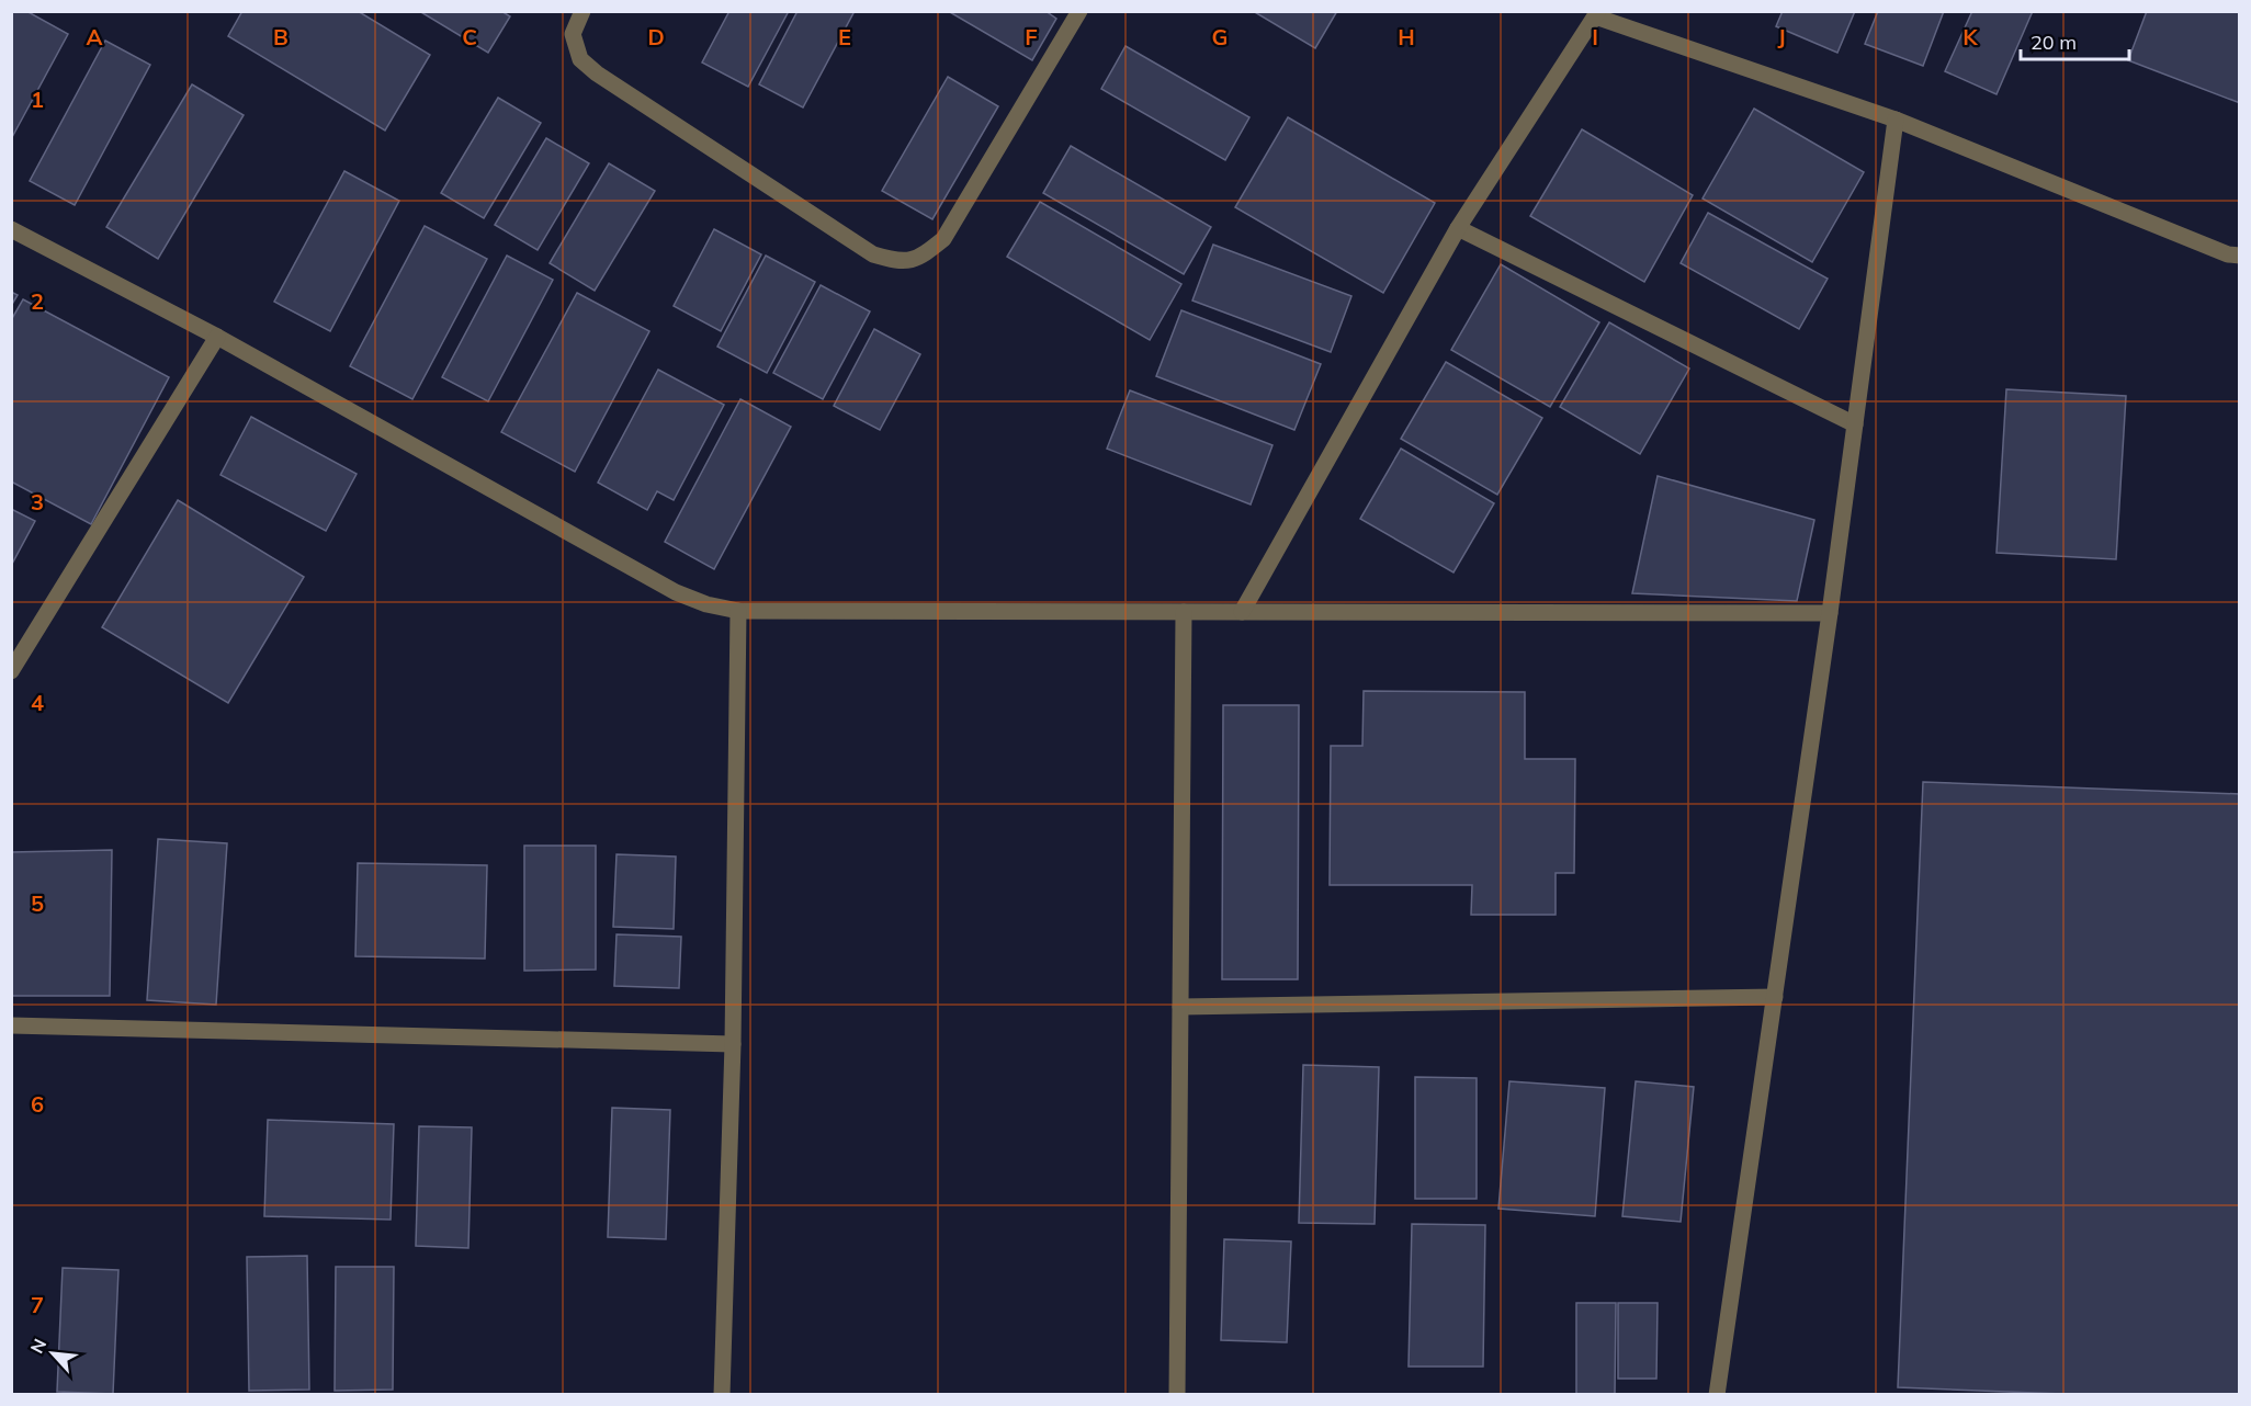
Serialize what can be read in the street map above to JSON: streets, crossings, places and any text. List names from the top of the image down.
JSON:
{
  "scale_bar": "20 m",
  "north": "top left",
  "grid": {
    "columns": [
      "A",
      "B",
      "C",
      "D",
      "E",
      "F",
      "G",
      "H",
      "I",
      "J",
      "K"
    ],
    "rows": [
      "1",
      "2",
      "3",
      "4",
      "5",
      "6",
      "7"
    ]
  }
}
